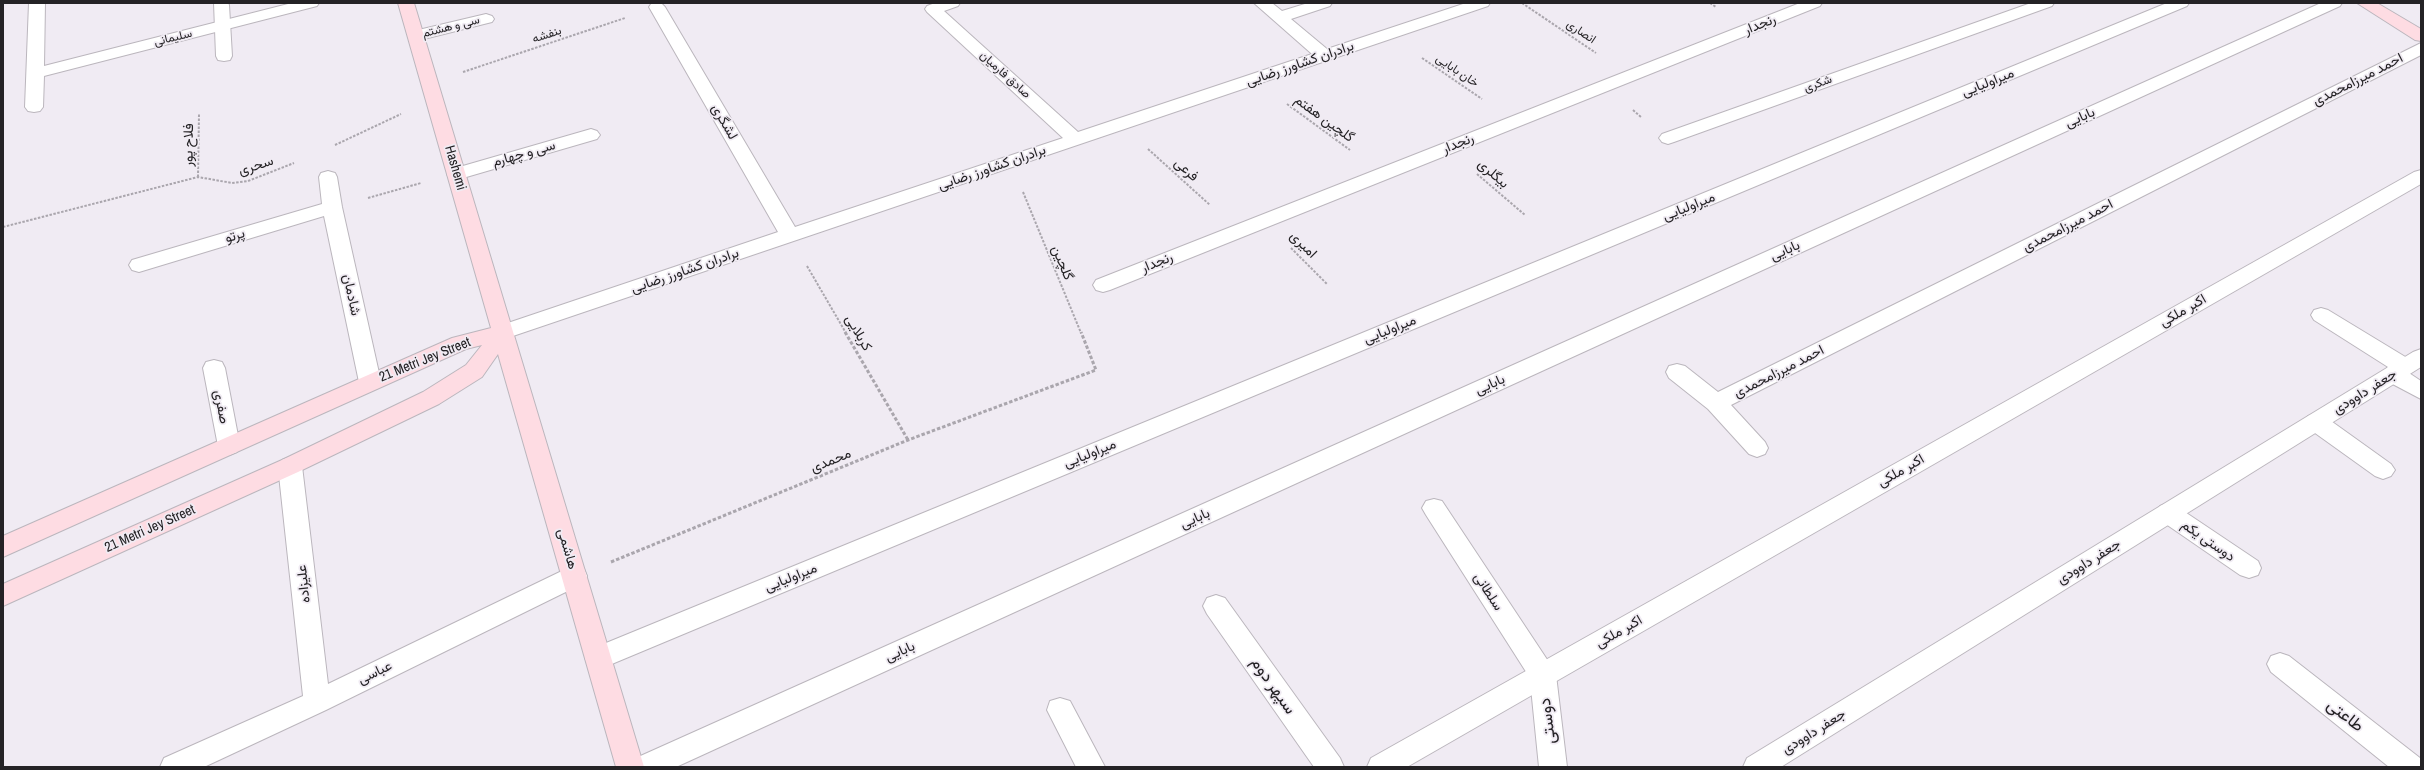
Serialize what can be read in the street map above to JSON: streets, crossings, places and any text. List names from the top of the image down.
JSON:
{
  "streets": {
    "main road": ["Hashemi", "21 Metri Jey Street", "هاشمی"],
    "street": [
      "رنجدار",
      "سی و هشتم",
      "سلیمانی",
      "برادران کشاورز رضایی",
      "صادق فارمیان",
      "احمد میرزامحمدی",
      "میراولیایی",
      "شکری",
      "بابایی",
      "لشگری",
      "سی و چهارم",
      "پرتو",
      "شادمان",
      "اکبر ملکی",
      "جعفر داوودی",
      "صفری",
      "دوستی یکم",
      "علیزاده",
      "سلطانی",
      "عباسی",
      "سپهر دوم",
      "طاعتی",
      "دوستی"
    ],
    "path": [
      "انصاری",
      "بنفشه",
      "خان بابایی",
      "گلچین هفتم",
      "فلاح پور",
      "سحری",
      "فرعی",
      "بیگلری",
      "امیری",
      "گلچین",
      "کربلایی",
      "محمدی"
    ]
  },
  "crossings": [
    ["رنجدار", "انصاری"],
    ["رنجدار", "خان بابایی"],
    ["رنجدار", "گلچین هفتم"],
    ["رنجدار", "فرعی"],
    ["رنجدار", "بیگلری"],
    ["رنجدار", "امیری"],
    ["سی و هشتم", "Hashemi"],
    ["بنفشه", "لشگری"],
    ["بنفشه", "Hashemi"],
    ["برادران کشاورز رضایی", "خان بابایی"],
    ["برادران کشاورز رضایی", "صادق فارمیان"],
    ["برادران کشاورز رضایی", "گلچین هفتم"],
    ["برادران کشاورز رضایی", "لشگری"],
    ["برادران کشاورز رضایی", "Hashemi"],
    ["برادران کشاورز رضایی", "فرعی"],
    ["برادران کشاورز رضایی", "گلچین"],
    ["برادران کشاورز رضایی", "کربلایی"],
    ["برادران کشاورز رضایی", "21 Metri Jey Street"],
    ["برادران کشاورز رضایی", "هاشمی"],
    ["میراولیایی", "هاشمی"],
    ["لشگری", "کربلایی"],
    ["فلاح پور", "سحری"],
    ["سی و چهارم", "Hashemi"],
    ["Hashemi", "21 Metri Jey Street"],
    ["Hashemi", "هاشمی"],
    ["پرتو", "شادمان"],
    ["گلچین", "محمدی"],
    ["شادمان", "21 Metri Jey Street"],
    ["اکبر ملکی", "سلطانی"],
    ["اکبر ملکی", "دوستی"],
    ["کربلایی", "محمدی"],
    ["21 Metri Jey Street", "صفری"],
    ["21 Metri Jey Street", "هاشمی"],
    ["21 Metri Jey Street", "علیزاده"],
    ["جعفر داوودی", "دوستی یکم"],
    ["محمدی", "هاشمی"],
    ["محمدی", "عباسی"],
    ["هاشمی", "عباسی"],
    ["علیزاده", "عباسی"],
    ["سلطانی", "دوستی"]
  ]
}
